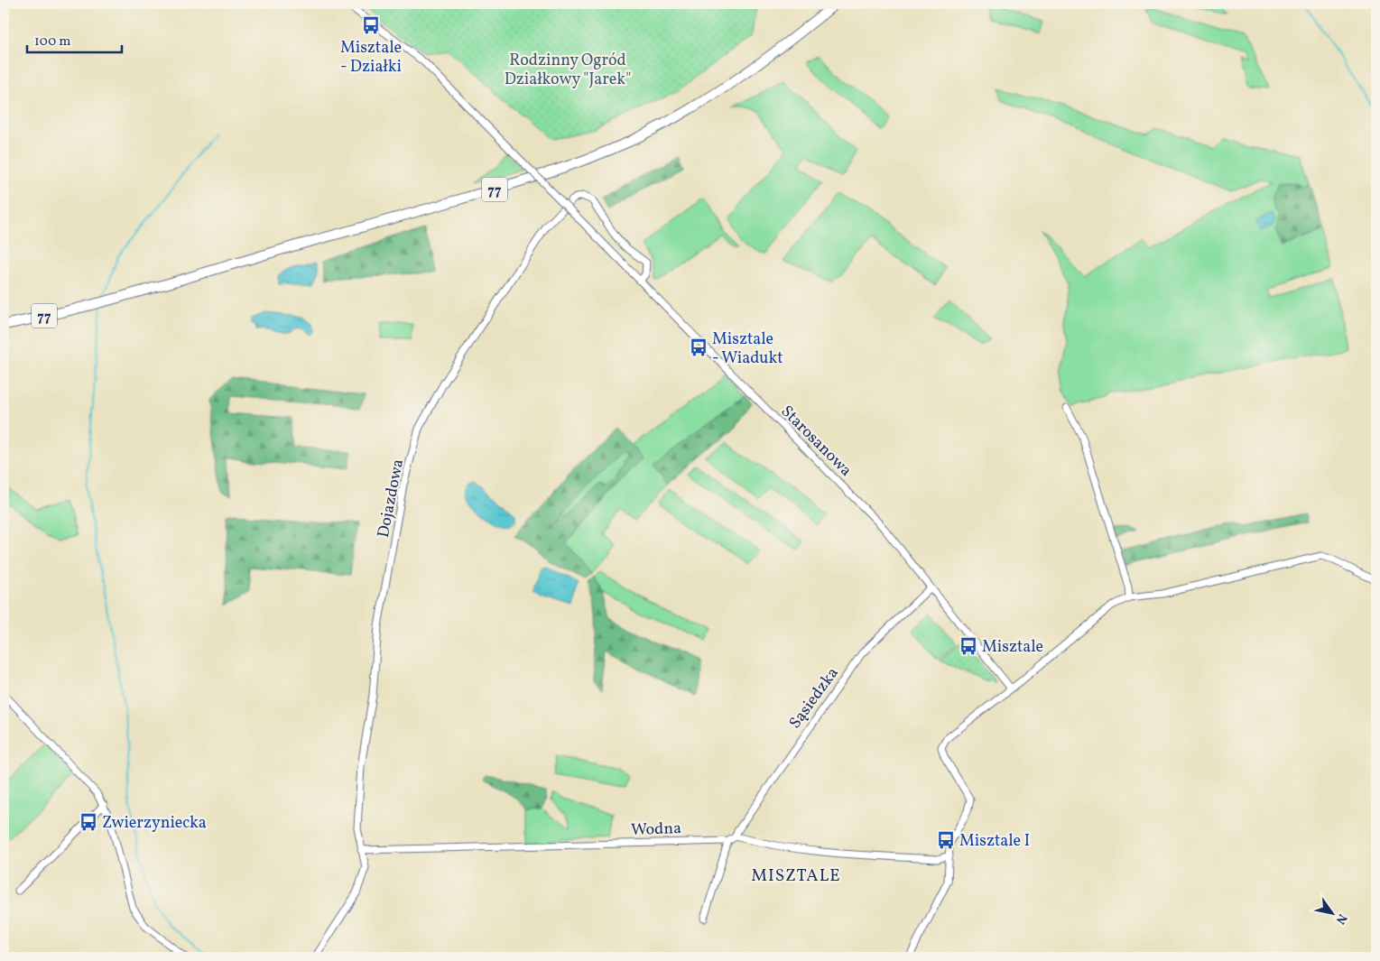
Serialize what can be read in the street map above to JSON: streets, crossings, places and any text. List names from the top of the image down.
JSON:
{
  "streets": {
    "main road": ["77"],
    "street": [
      "Starosanowa",
      "Dojazdowa",
      "Sąsiedzka",
      "Wodna"
    ]
  },
  "crossings": [
    ["Starosanowa", "Dojazdowa"],
    ["Starosanowa", "Sąsiedzka"],
    ["Dojazdowa", "Wodna"]
  ],
  "districts": ["MISZTALE"],
  "parks": ["Rodzinny Ogród Działkowy \"Jarek\""],
  "places": {
    "bus stop": [
      "Misztale - Działki",
      "Misztale - Wiadukt",
      "Misztale",
      "Zwierzyniecka",
      "Misztale I"
    ]
  },
  "scale_bar": "100 m",
  "north": "bottom right"
}
